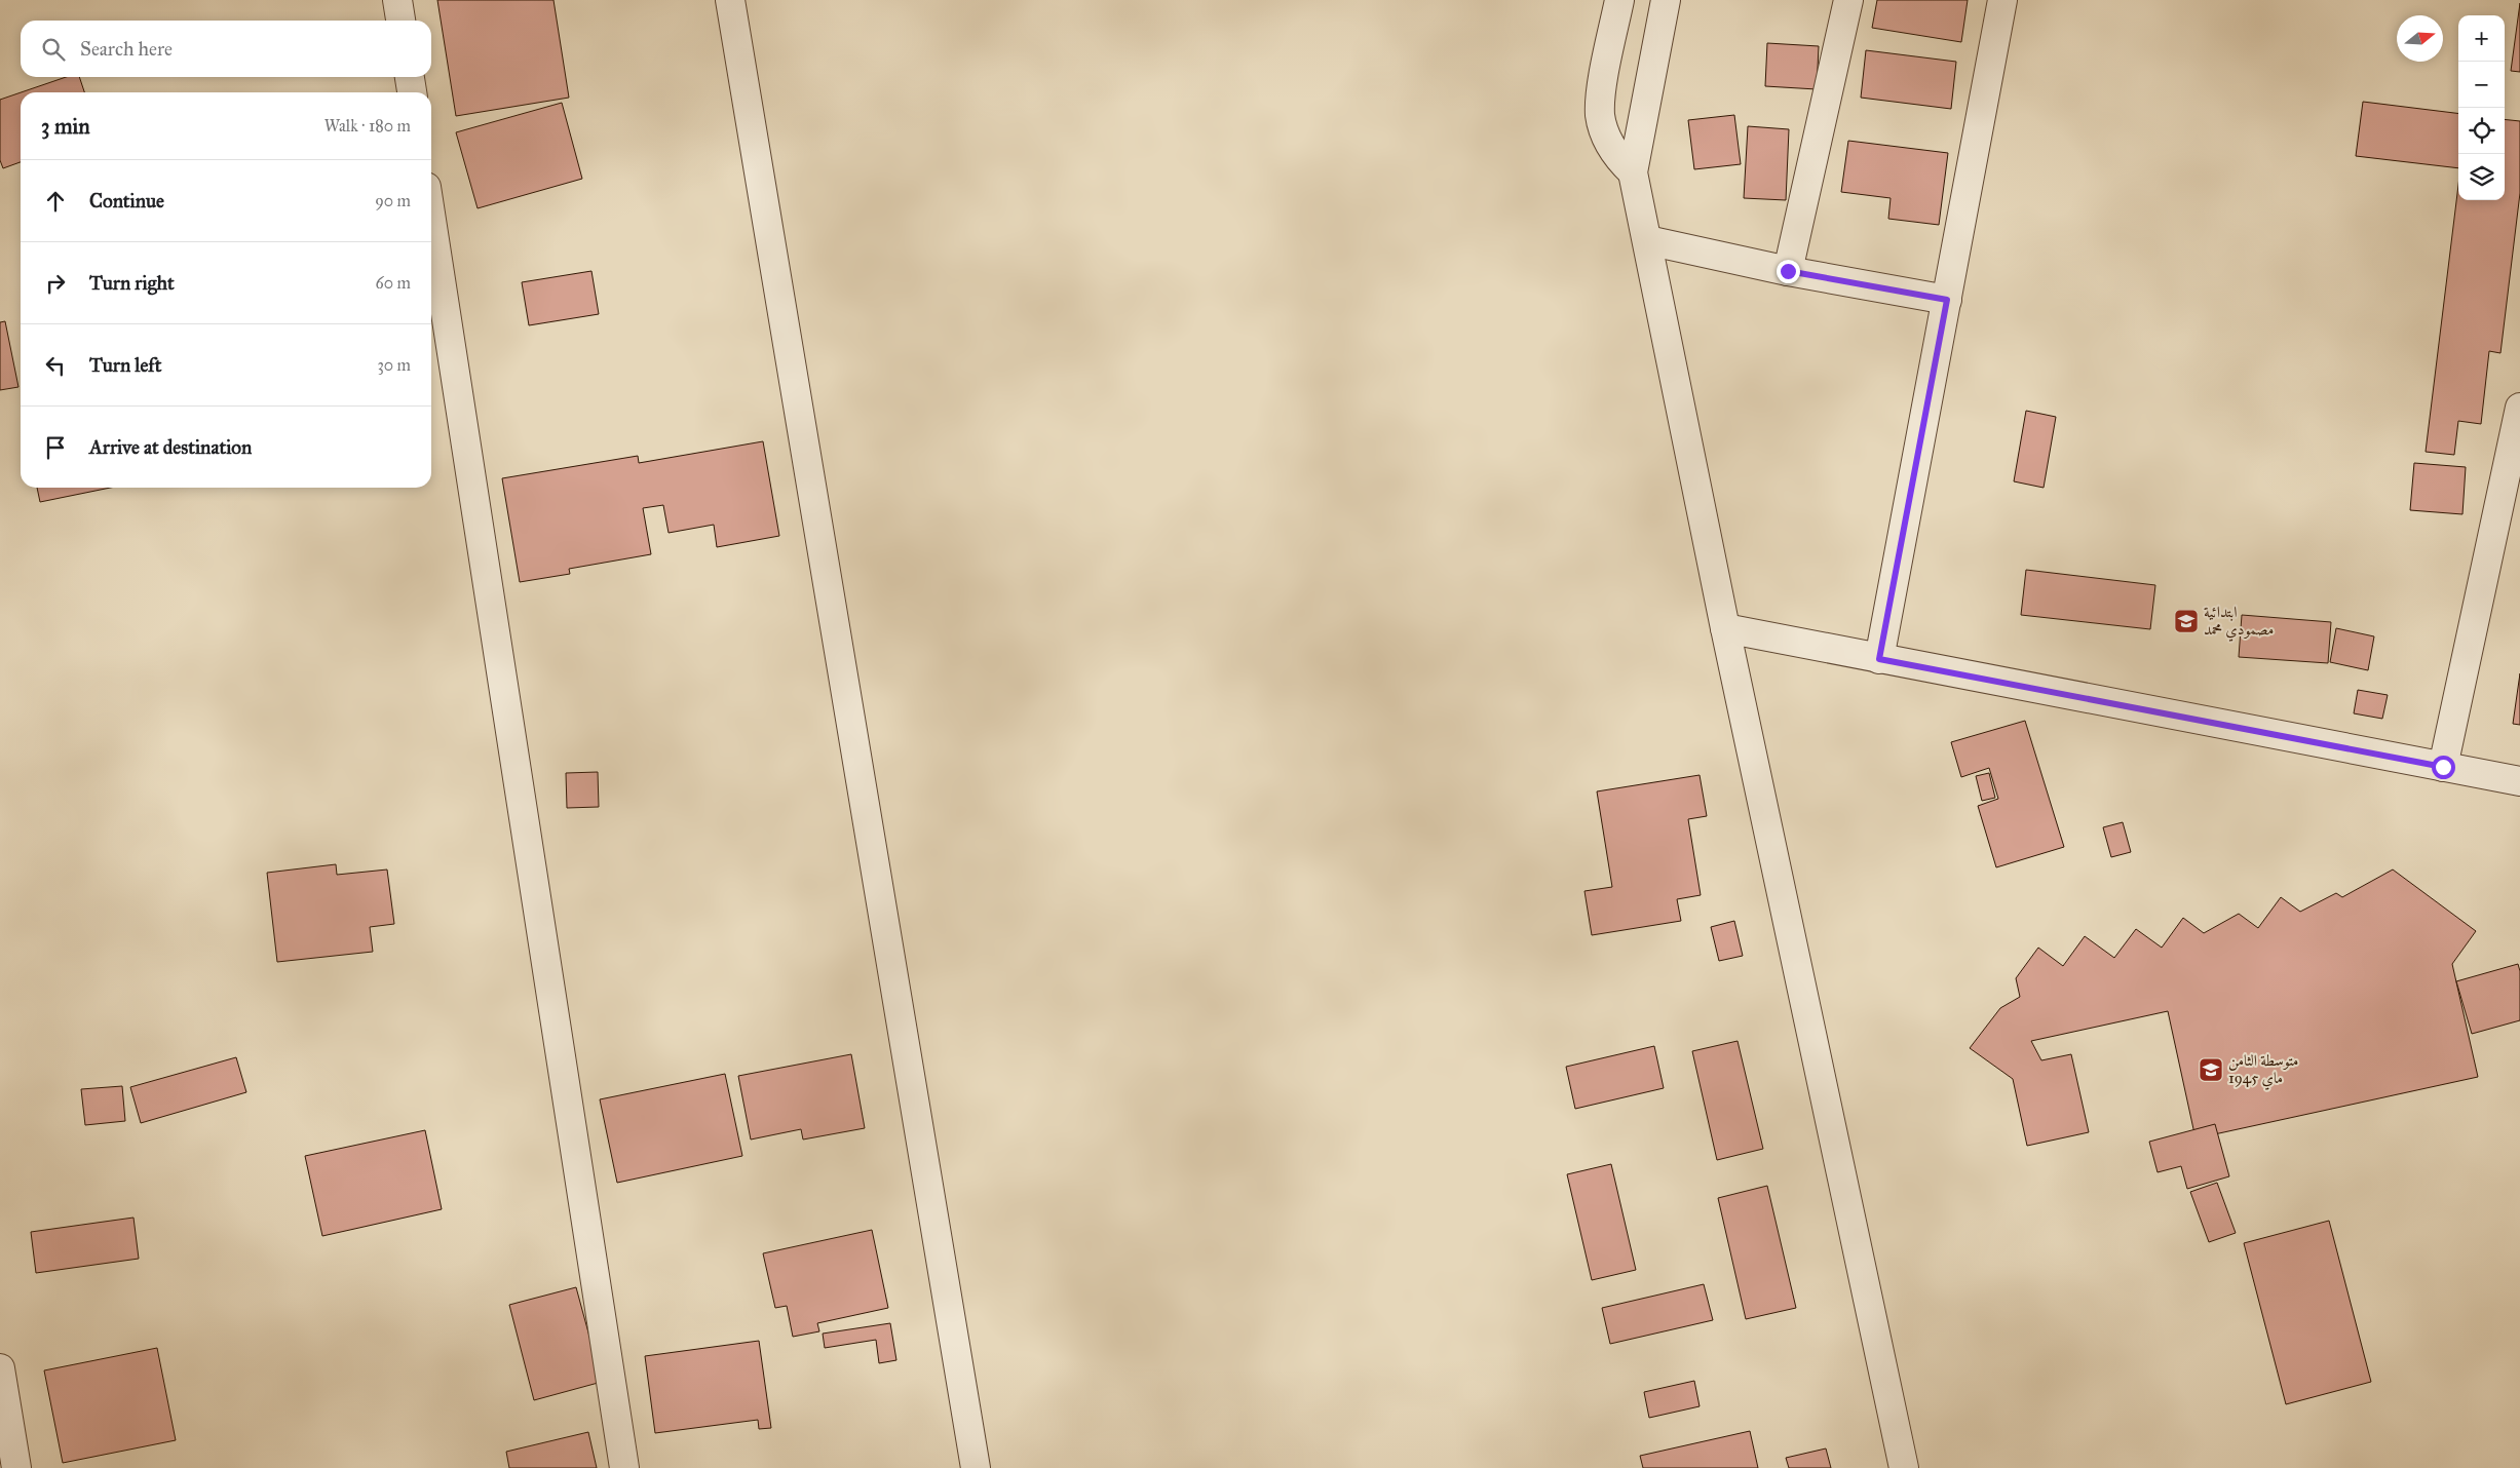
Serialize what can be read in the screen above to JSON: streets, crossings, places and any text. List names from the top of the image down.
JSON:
{
  "places": {
    "school or university": ["ابتدائية مصمودي محمد", "متوسطة الثامن ماي 1945"]
  },
  "north": "right",
  "page": {
    "map_buttons": ["+", "−"],
    "search": "Search here",
    "heading": ["3 min", "Walk · 180 m"],
    "list": [
      ["Continue", "90 m"],
      ["Turn right", "60 m"],
      ["Turn left", "30 m"],
      "Arrive at destination"
    ]
  }
}
